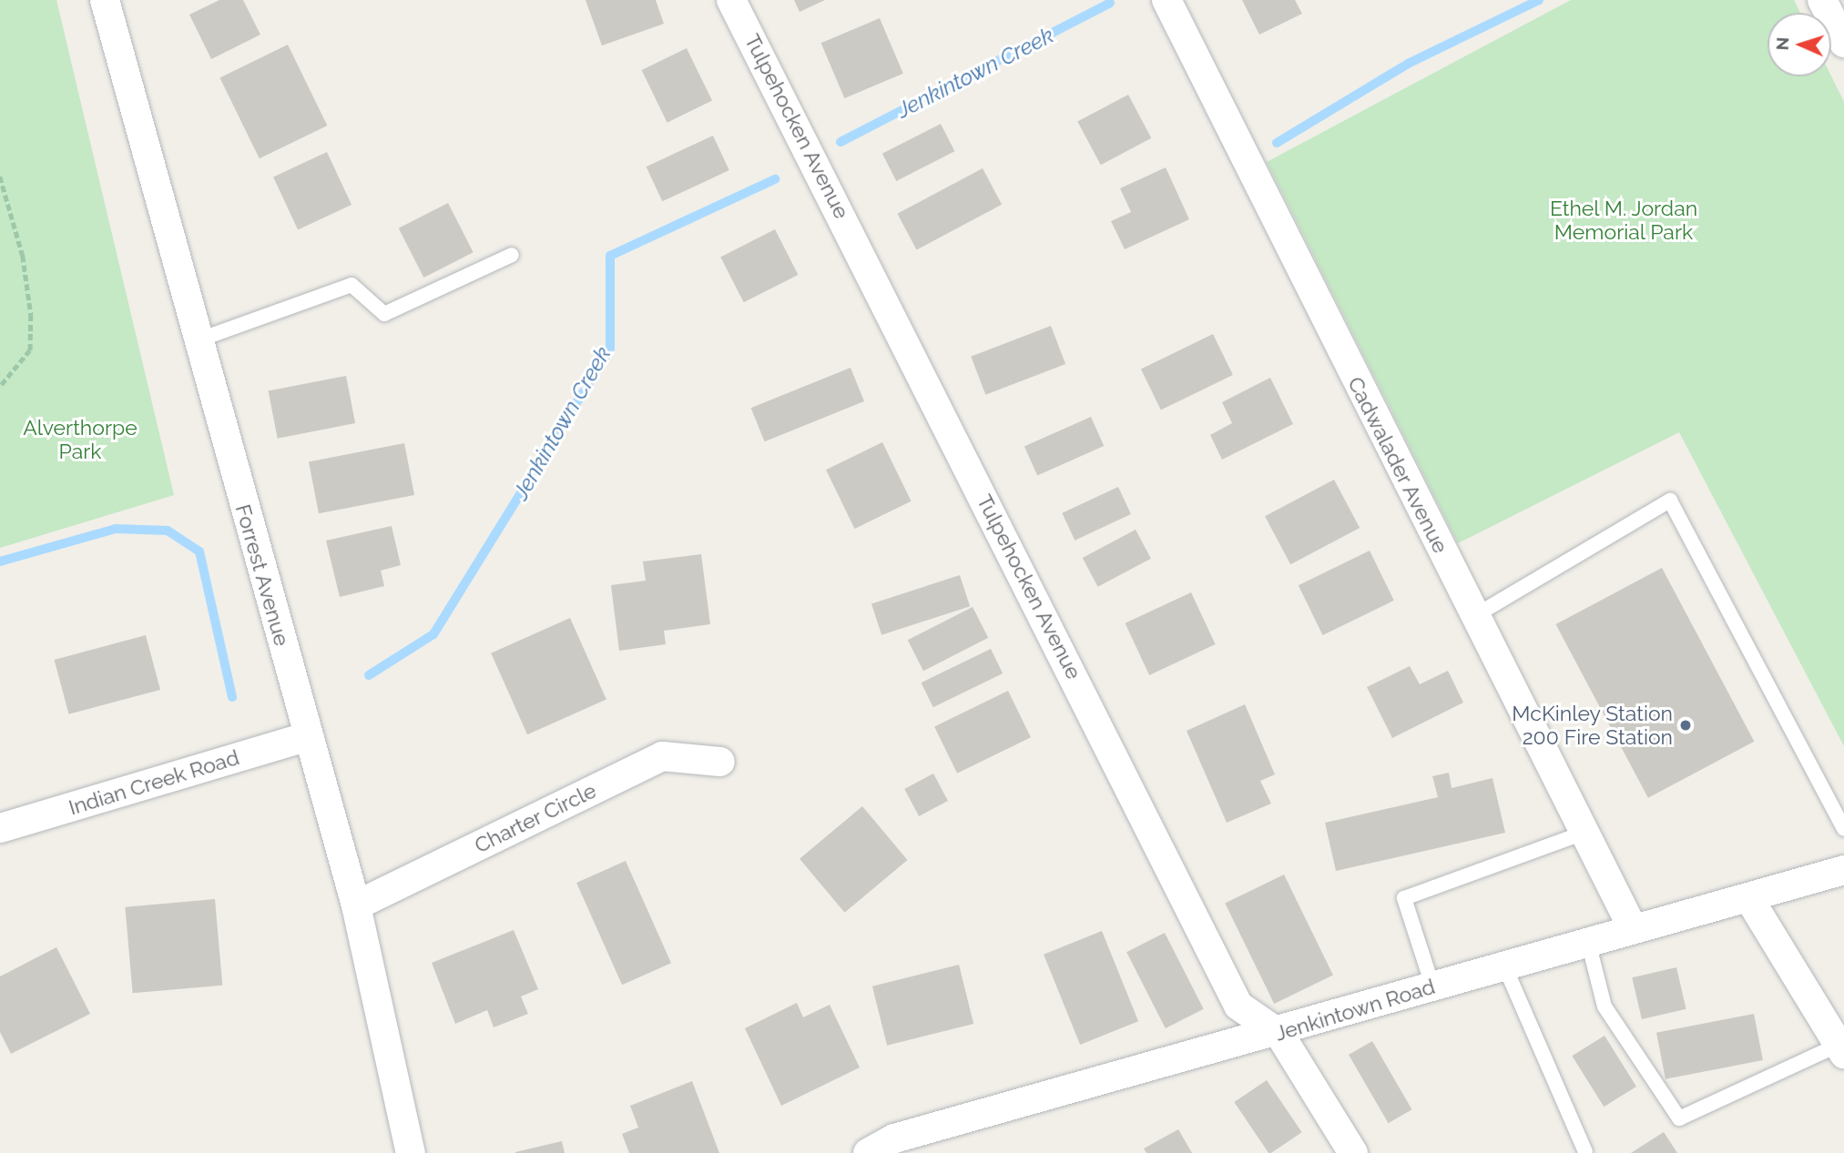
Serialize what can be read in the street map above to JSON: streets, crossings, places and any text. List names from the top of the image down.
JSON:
{
  "streets": {
    "street": [
      "Tulpehocken Avenue",
      "Cadwalader Avenue",
      "Forrest Avenue",
      "Indian Creek Road",
      "Charter Circle",
      "Jenkintown Road"
    ]
  },
  "crossings": [
    ["Tulpehocken Avenue", "Jenkintown Road"],
    ["Cadwalader Avenue", "Jenkintown Road"],
    ["Forrest Avenue", "Indian Creek Road"],
    ["Forrest Avenue", "Charter Circle"]
  ],
  "water": ["Jenkintown Creek"],
  "parks": ["Ethel M. Jordan Memorial Park", "Alverthorpe Park"],
  "places": ["McKinley Station 200 Fire Station"],
  "north": "left"
}
